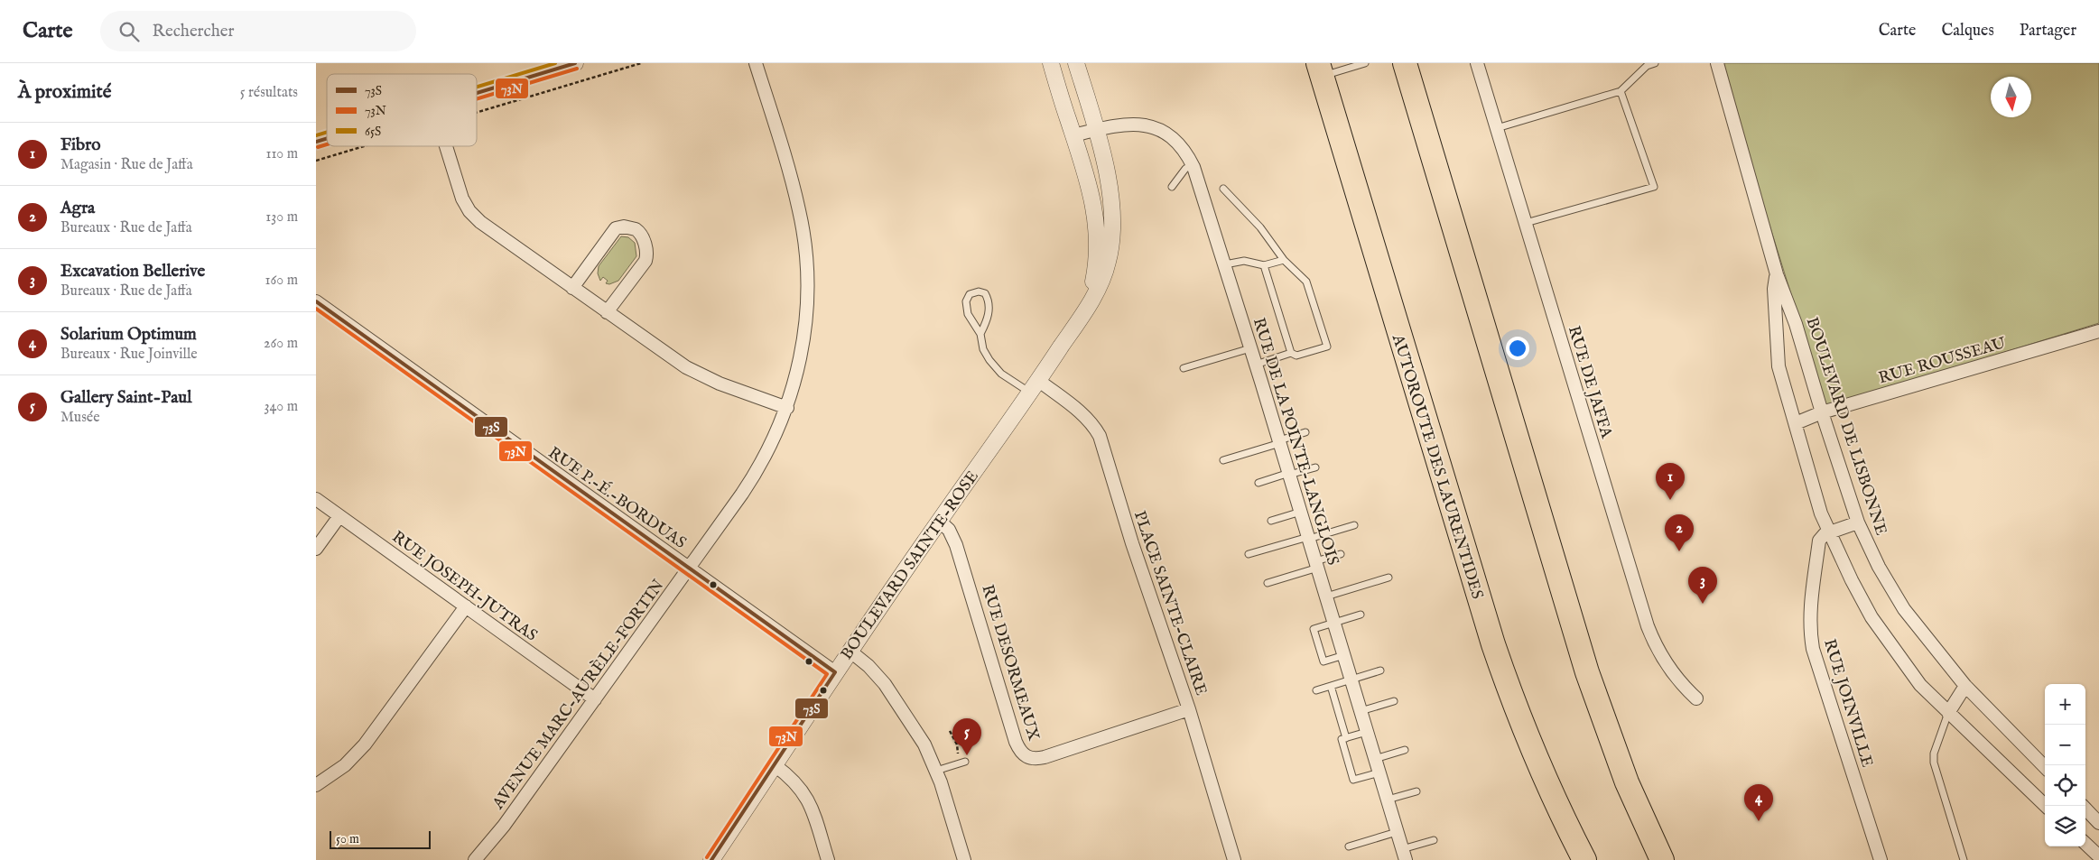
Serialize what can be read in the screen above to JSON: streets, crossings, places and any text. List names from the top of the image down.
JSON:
{
  "streets": {
    "highway": ["AUTOROUTE DES LAURENTIDES"],
    "street": [
      "RUE ROUSSEAU",
      "RUE DE JAFFA",
      "BOULEVARD DE LISBONNE",
      "RUE DE LA POINTE-LANGLOIS",
      "RUE P.-É.-BORDUAS",
      "BOULEVARD SAINTE-ROSE",
      "RUE JOSEPH-JUTRAS",
      "PLACE SAINTE-CLAIRE",
      "RUE DESORMEAUX",
      "AVENUE MARC-AURÈLE-FORTIN",
      "RUE JOINVILLE"
    ]
  },
  "crossings": [
    ["RUE ROUSSEAU", "BOULEVARD DE LISBONNE"],
    ["BOULEVARD DE LISBONNE", "RUE JOINVILLE"],
    ["RUE DE LA POINTE-LANGLOIS", "BOULEVARD SAINTE-ROSE"],
    ["RUE P.-É.-BORDUAS", "BOULEVARD SAINTE-ROSE"],
    ["RUE P.-É.-BORDUAS", "AVENUE MARC-AURÈLE-FORTIN"],
    ["BOULEVARD SAINTE-ROSE", "PLACE SAINTE-CLAIRE"],
    ["BOULEVARD SAINTE-ROSE", "RUE DESORMEAUX"],
    ["RUE JOSEPH-JUTRAS", "AVENUE MARC-AURÈLE-FORTIN"],
    ["PLACE SAINTE-CLAIRE", "RUE DESORMEAUX"]
  ],
  "lines": ["transit line 73S", "transit line 65S", "transit line 73N"],
  "legend": ["73S", "73N", "65S"],
  "scale_bar": "50 m",
  "north": "bottom",
  "page": {
    "header": "Carte",
    "search": "Rechercher",
    "nav": ["Carte", "Calques", "Partager"],
    "heading": ["À proximité", "5 résultats"],
    "list": [
      {
        "mark": "1",
        "name": "Fibro",
        "note": "Magasin · Rue de Jaffa",
        "value": "110 m"
      },
      {
        "mark": "2",
        "name": "Agra",
        "note": "Bureaux · Rue de Jaffa",
        "value": "130 m"
      },
      {
        "mark": "3",
        "name": "Excavation Bellerive",
        "note": "Bureaux · Rue de Jaffa",
        "value": "160 m"
      },
      {
        "mark": "4",
        "name": "Solarium Optimum",
        "note": "Bureaux · Rue Joinville",
        "value": "260 m"
      },
      {
        "mark": "5",
        "name": "Gallery Saint-Paul",
        "note": "Musée",
        "value": "340 m"
      }
    ],
    "pins": [
      "1",
      "2",
      "3",
      "5",
      "4"
    ],
    "map_buttons": ["+", "−"],
    "scale": "50 m"
  }
}
